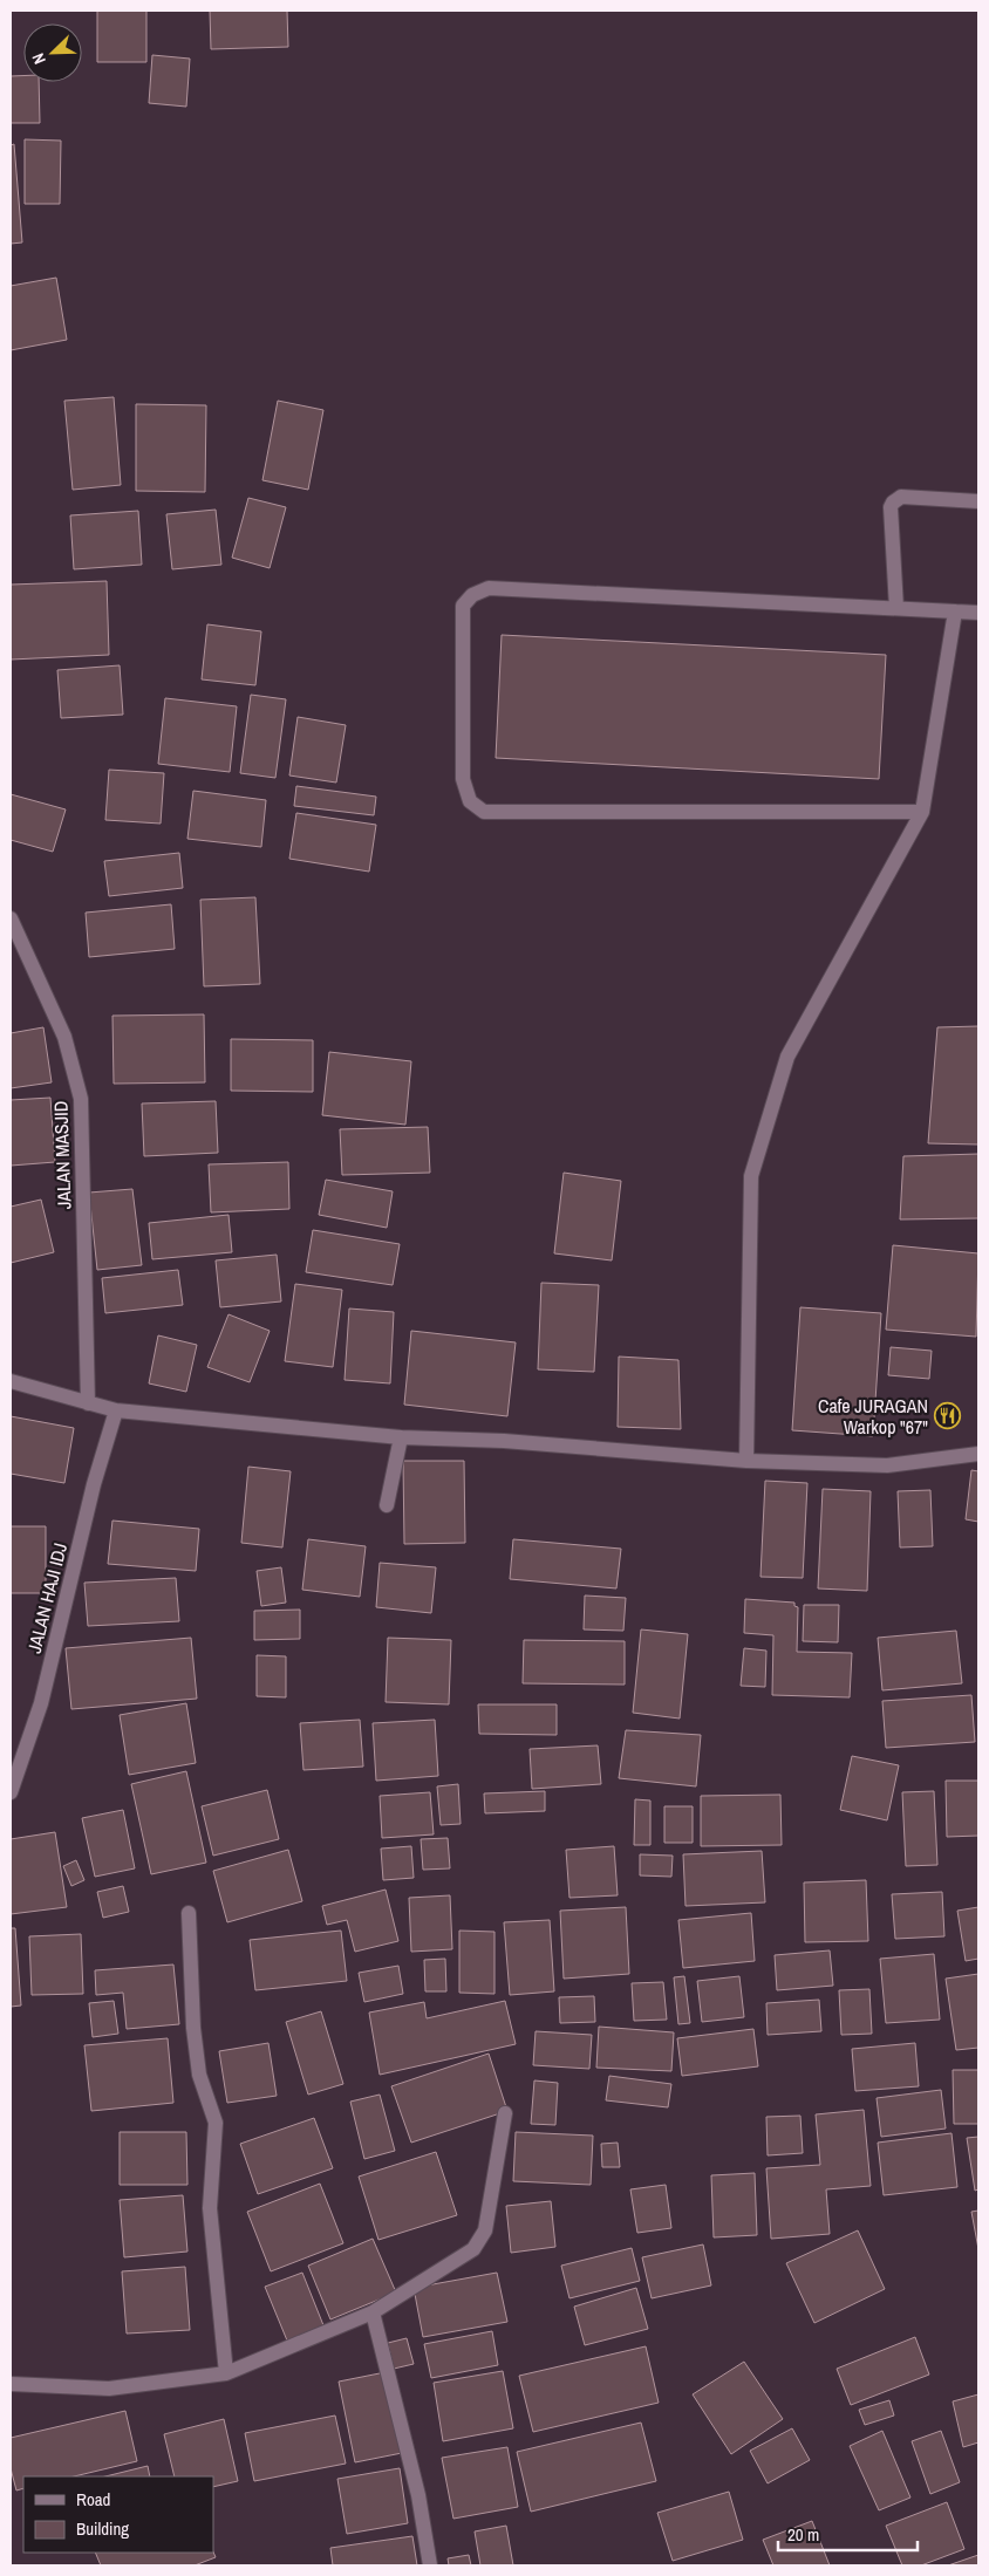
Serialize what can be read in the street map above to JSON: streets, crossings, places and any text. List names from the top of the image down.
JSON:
{
  "streets": {
    "street": ["JALAN MASJID", "JALAN HAJI IDJ"]
  },
  "places": {
    "restaurant": ["Cafe JURAGAN Warkop \"67\""]
  },
  "legend": ["Road", "Building"],
  "scale_bar": "20 m",
  "north": "bottom left"
}
